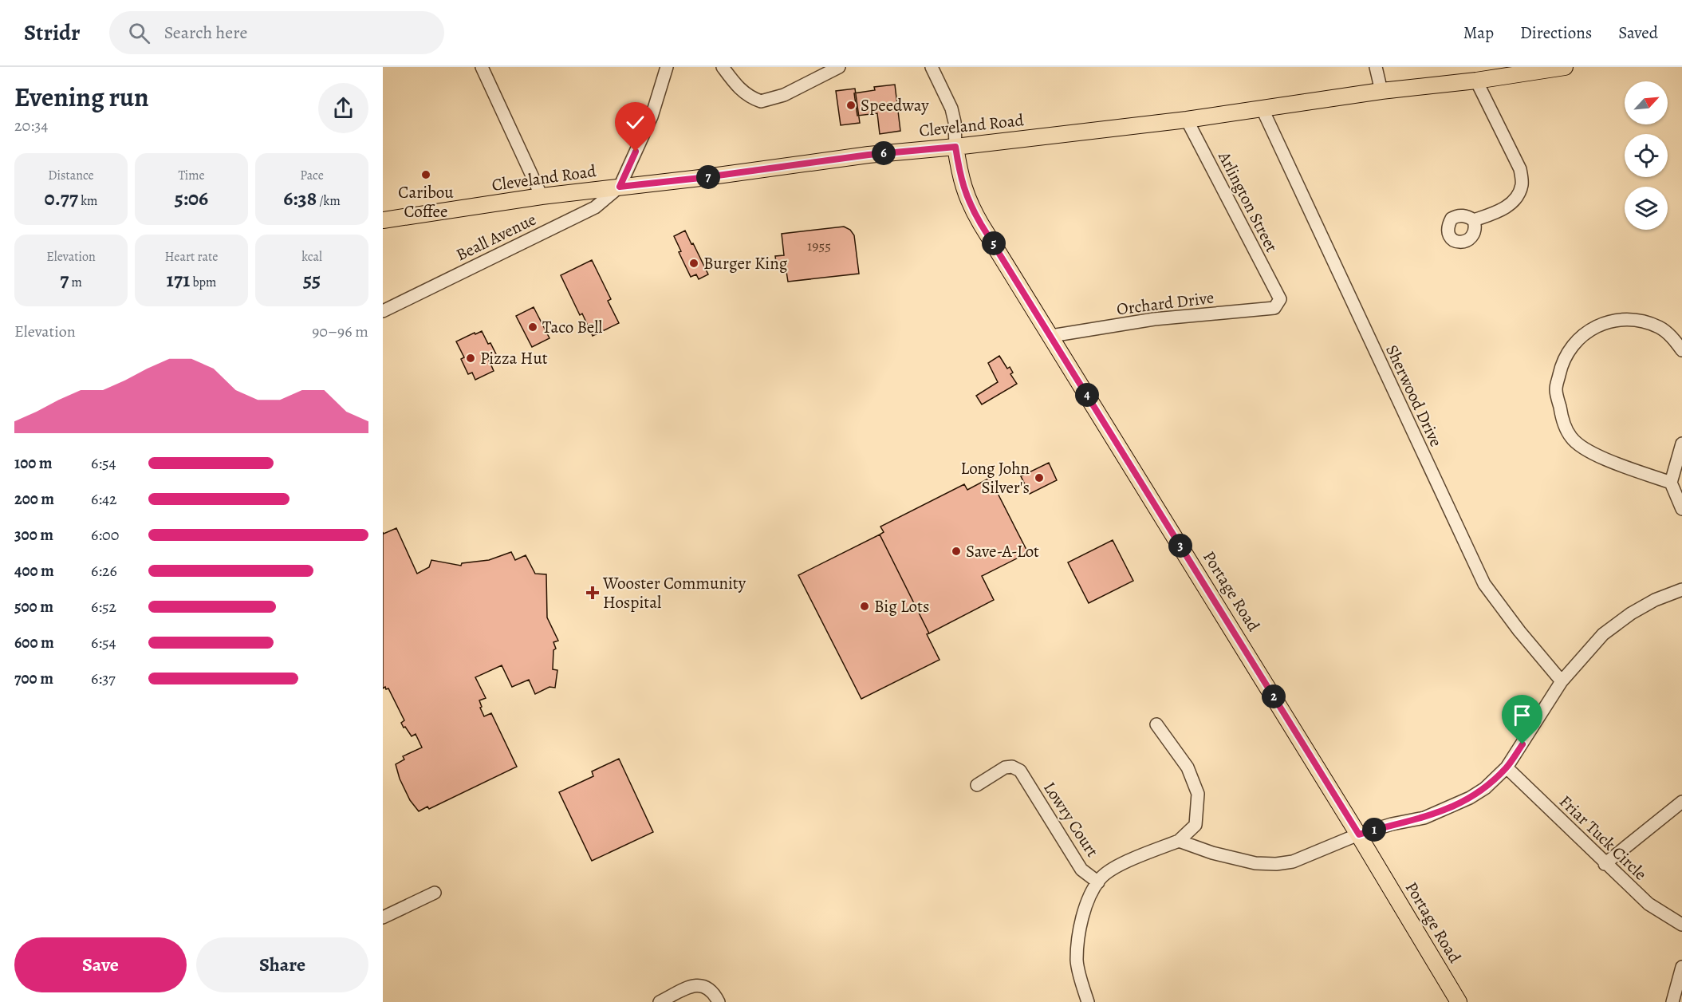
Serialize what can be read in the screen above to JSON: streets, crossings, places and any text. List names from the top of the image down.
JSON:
{
  "streets": {
    "main road": ["Cleveland Road", "Portage Road"],
    "street": [
      "Arlington Street",
      "Beall Avenue",
      "Orchard Drive",
      "Sherwood Drive",
      "Lowry Court",
      "Friar Tuck Circle"
    ]
  },
  "crossings": [
    ["Cleveland Road", "Arlington Street"],
    ["Cleveland Road", "Beall Avenue"],
    ["Cleveland Road", "Sherwood Drive"],
    ["Cleveland Road", "Portage Road"],
    ["Arlington Street", "Orchard Drive"],
    ["Orchard Drive", "Portage Road"]
  ],
  "places": {
    "other": [
      "Speedway",
      "Caribou Coffee",
      "Burger King",
      "Taco Bell",
      "Pizza Hut",
      "Long John Silver's",
      "Save-A-Lot",
      "Big Lots"
    ],
    "health": ["Wooster Community Hospital"]
  },
  "house_numbers": ["1955"],
  "north": "top right",
  "page": {
    "header": "Stridr",
    "search": "Search here",
    "nav": ["Map", "Directions", "Saved"],
    "heading": ["Evening run", "20:34"],
    "pins": [
      "6",
      "7",
      "5",
      "4",
      "3",
      "2",
      "1"
    ],
    "stats": [
      ["Distance", "0.77 km"],
      ["Time", "5:06"],
      ["Pace", "6:38 /km"],
      ["Elevation", "7 m"],
      ["Heart rate", "171 bpm"],
      ["kcal", "55"]
    ],
    "chart": ["Elevation", "90–96 m"],
    "list": [
      {
        "name": "100 m",
        "note": "6:54"
      },
      {
        "name": "200 m",
        "note": "6:42"
      },
      {
        "name": "300 m",
        "note": "6:00"
      },
      {
        "name": "400 m",
        "note": "6:26"
      },
      {
        "name": "500 m",
        "note": "6:52"
      },
      {
        "name": "600 m",
        "note": "6:54"
      },
      {
        "name": "700 m",
        "note": "6:37"
      }
    ],
    "buttons": ["Save", "Share"]
  }
}
